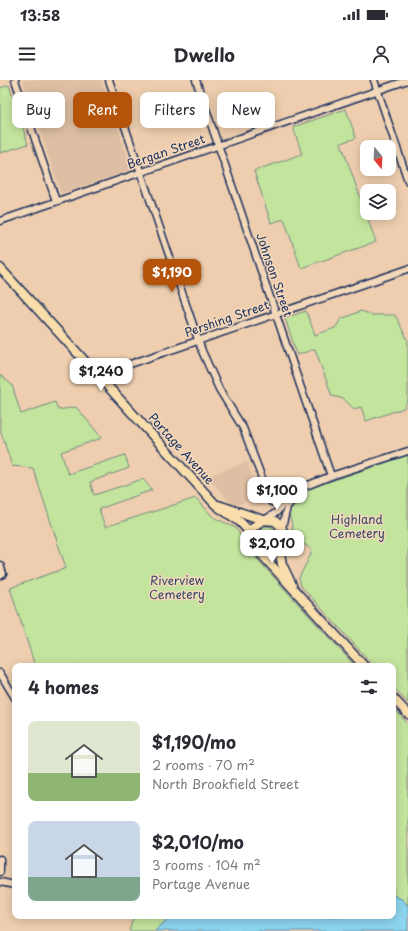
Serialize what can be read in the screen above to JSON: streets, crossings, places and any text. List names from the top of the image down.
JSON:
{
  "streets": {
    "main road": ["Portage Avenue"],
    "street": ["Bergan Street", "Johnson Street", "Pershing Street"]
  },
  "crossings": [
    ["Bergan Street", "Johnson Street"],
    ["Johnson Street", "Pershing Street"],
    ["Pershing Street", "Portage Avenue"]
  ],
  "parks": ["Highland Cemetery", "Riverview Cemetery"],
  "north": "bottom",
  "page": {
    "status": "13:58",
    "header": "Dwello",
    "chip": [
      "Buy",
      "Rent",
      "Filters",
      "New"
    ],
    "price": [
      "$1,190",
      "$1,240",
      "$1,100",
      "$2,010"
    ],
    "heading": "4 homes",
    "list": [
      {
        "name": "$1,190/mo",
        "note": "2 rooms · 70 m² · North Brookfield Street"
      },
      {
        "name": "$2,010/mo",
        "note": "3 rooms · 104 m² · Portage Avenue"
      }
    ]
  }
}
